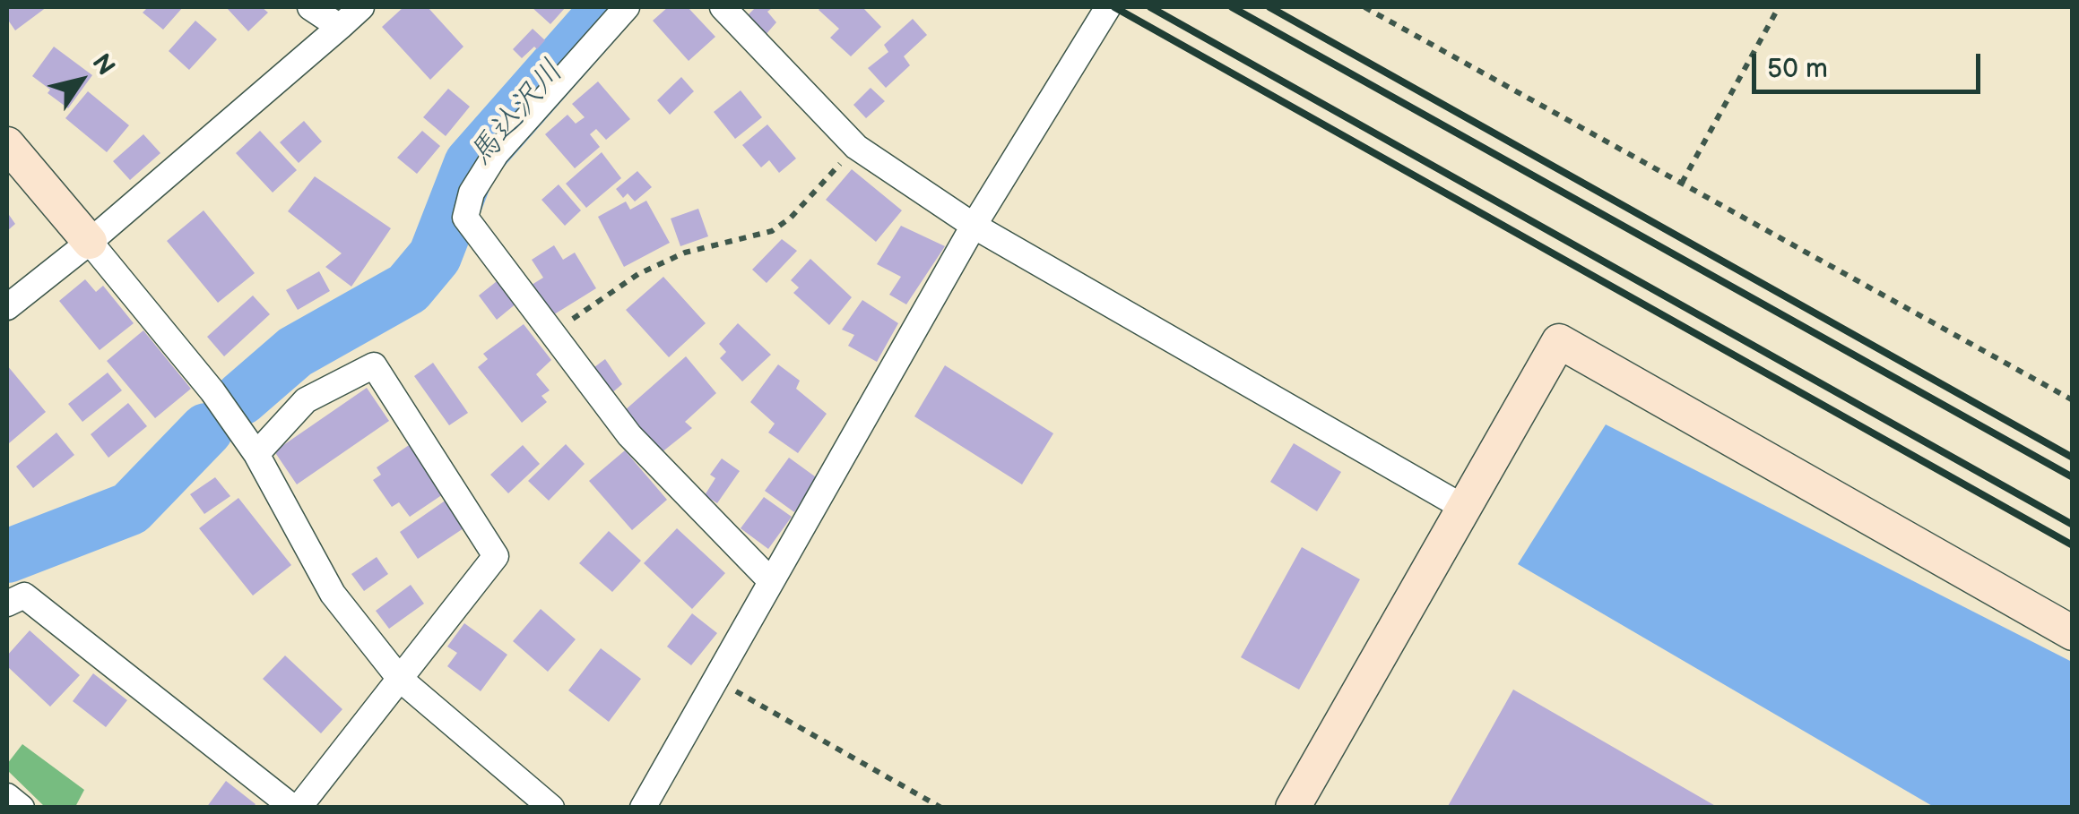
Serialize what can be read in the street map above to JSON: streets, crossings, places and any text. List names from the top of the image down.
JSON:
{
  "water": ["馬込沢川"],
  "scale_bar": "50 m",
  "north": "top right"
}
